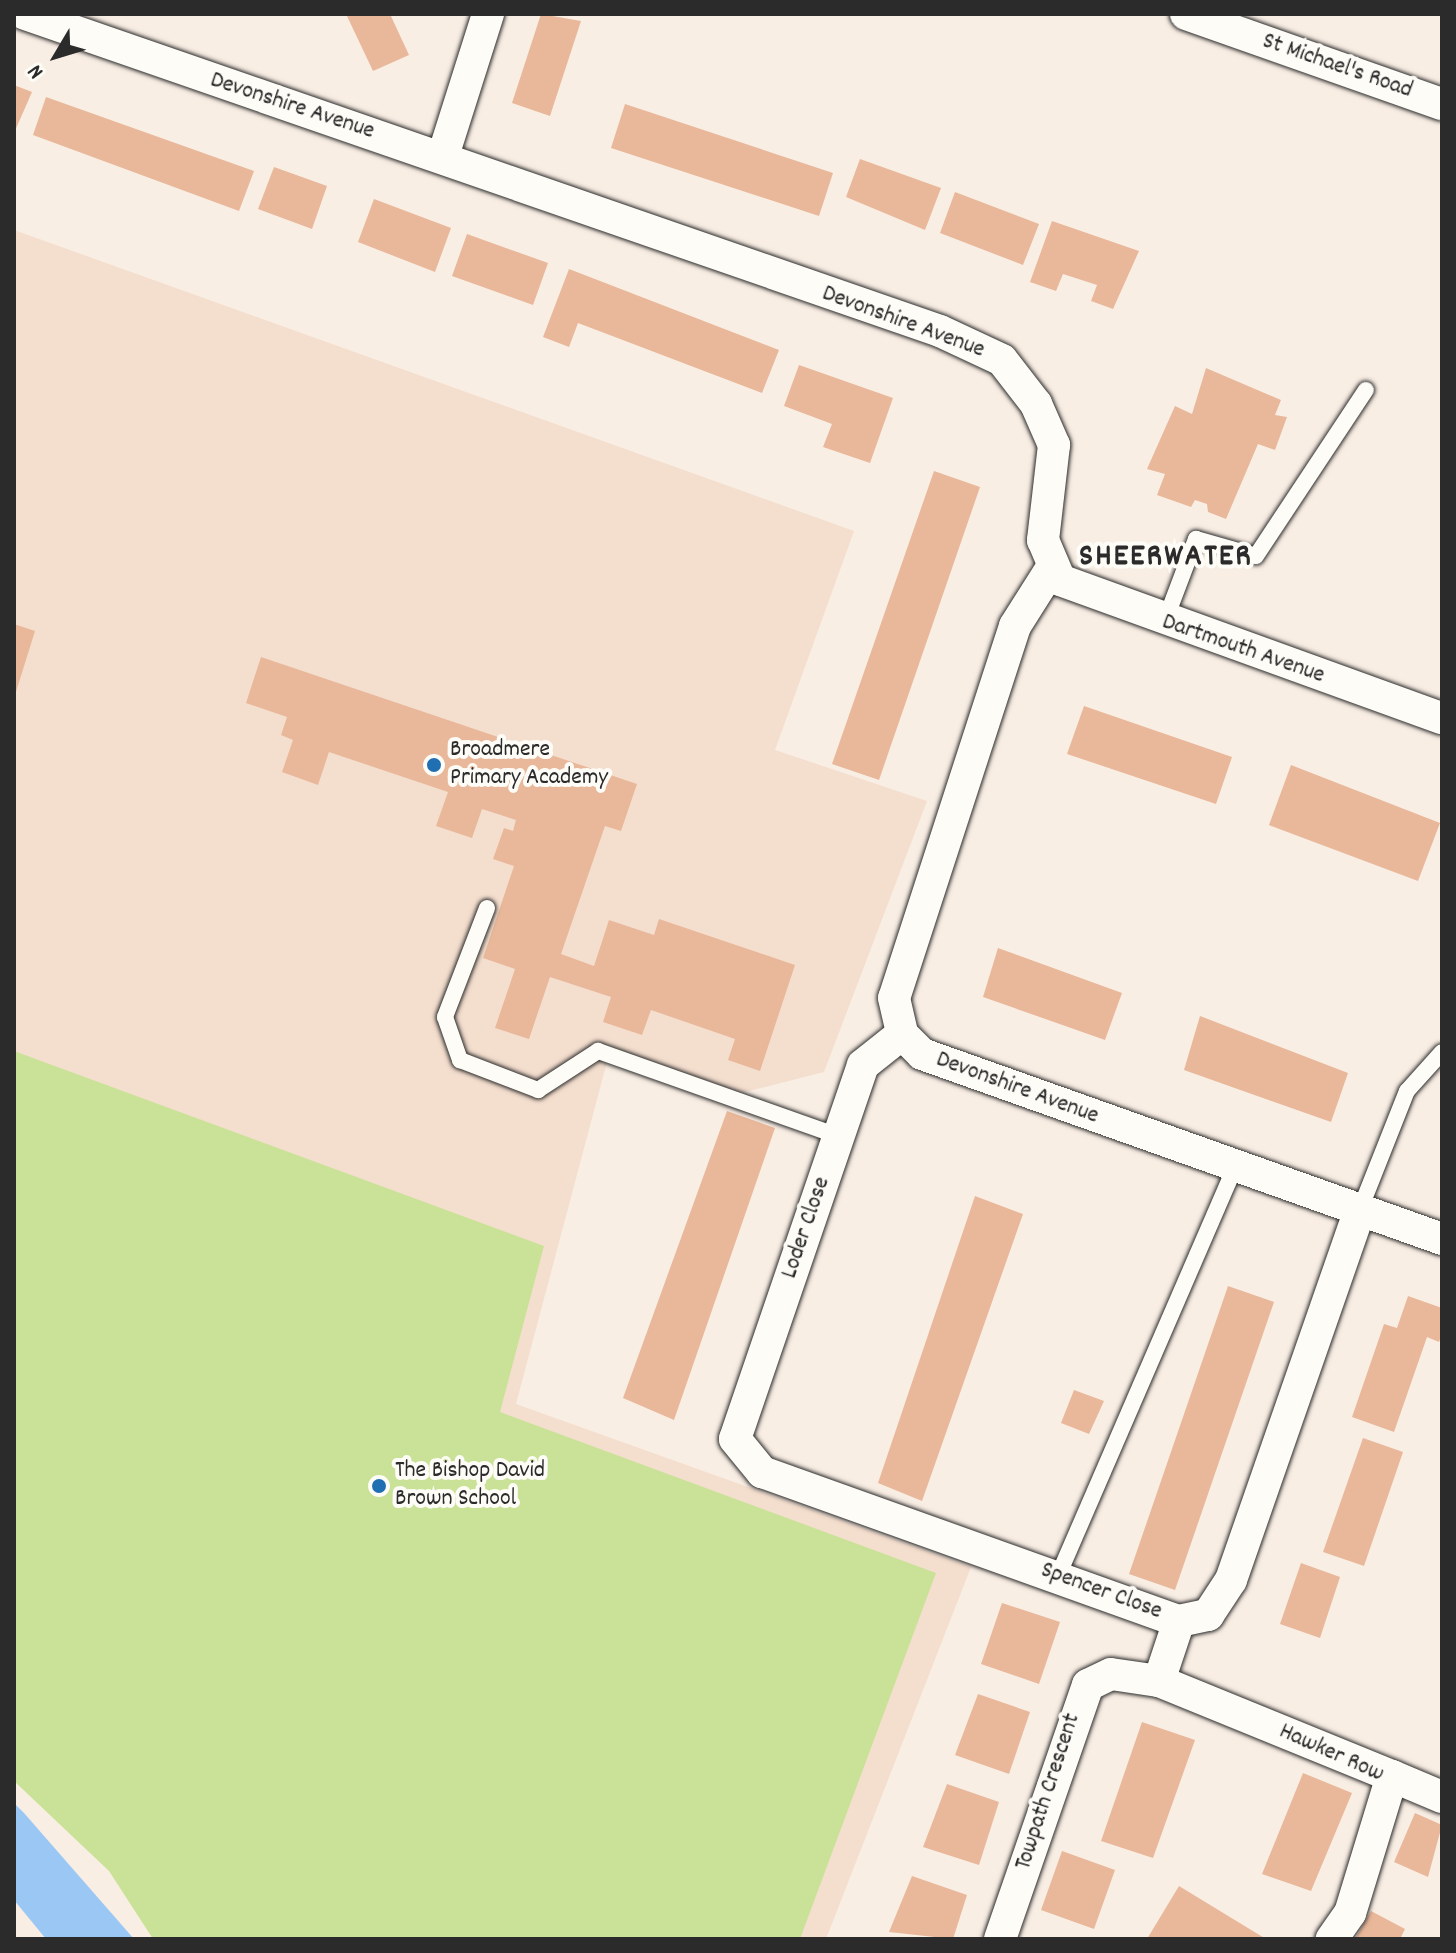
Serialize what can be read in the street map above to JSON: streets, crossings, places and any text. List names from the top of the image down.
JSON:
{
  "streets": {
    "street": [
      "St Michael's Road",
      "Devonshire Avenue",
      "Dartmouth Avenue",
      "Loder Close",
      "Spencer Close",
      "Hawker Row",
      "Towpath Crescent"
    ]
  },
  "crossings": [
    ["Devonshire Avenue", "Dartmouth Avenue"],
    ["Devonshire Avenue", "Loder Close"],
    ["Devonshire Avenue", "Spencer Close"],
    ["Loder Close", "Spencer Close"],
    ["Hawker Row", "Towpath Crescent"]
  ],
  "districts": ["SHEERWATER"],
  "places": ["Broadmere Primary Academy", "The Bishop David Brown School"],
  "north": "bottom left"
}
